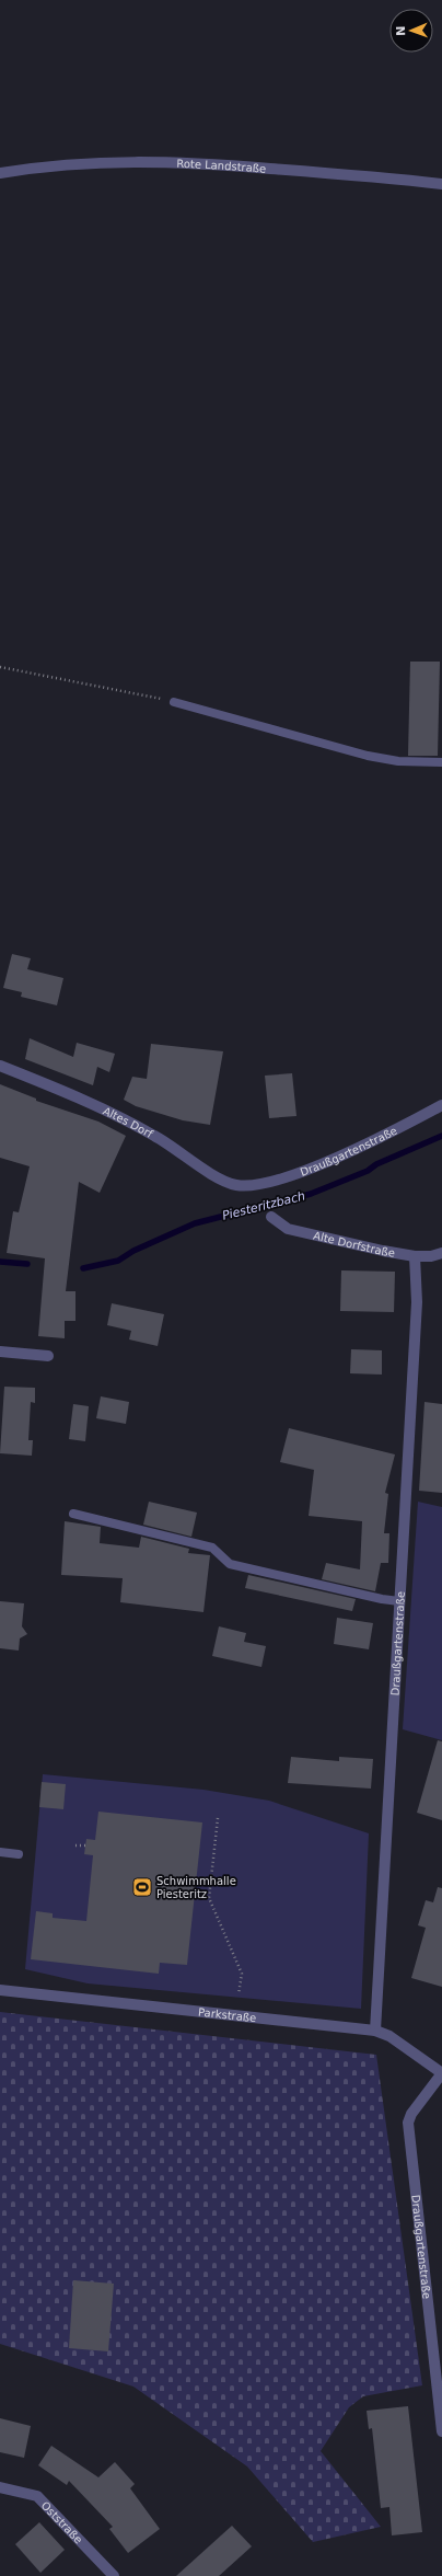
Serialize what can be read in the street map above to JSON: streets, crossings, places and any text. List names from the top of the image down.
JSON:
{
  "streets": {
    "street": [
      "Rote Landstraße",
      "Altes Dorf",
      "Draußgartenstraße",
      "Alte Dorfstraße",
      "Parkstraße",
      "Oststraße"
    ]
  },
  "crossings": [
    ["Altes Dorf", "Draußgartenstraße"],
    ["Draußgartenstraße", "Alte Dorfstraße"],
    ["Draußgartenstraße", "Parkstraße"]
  ],
  "water": ["Piesteritzbach"],
  "places": {
    "sports": ["Schwimmhalle Piesteritz"]
  },
  "north": "left"
}
